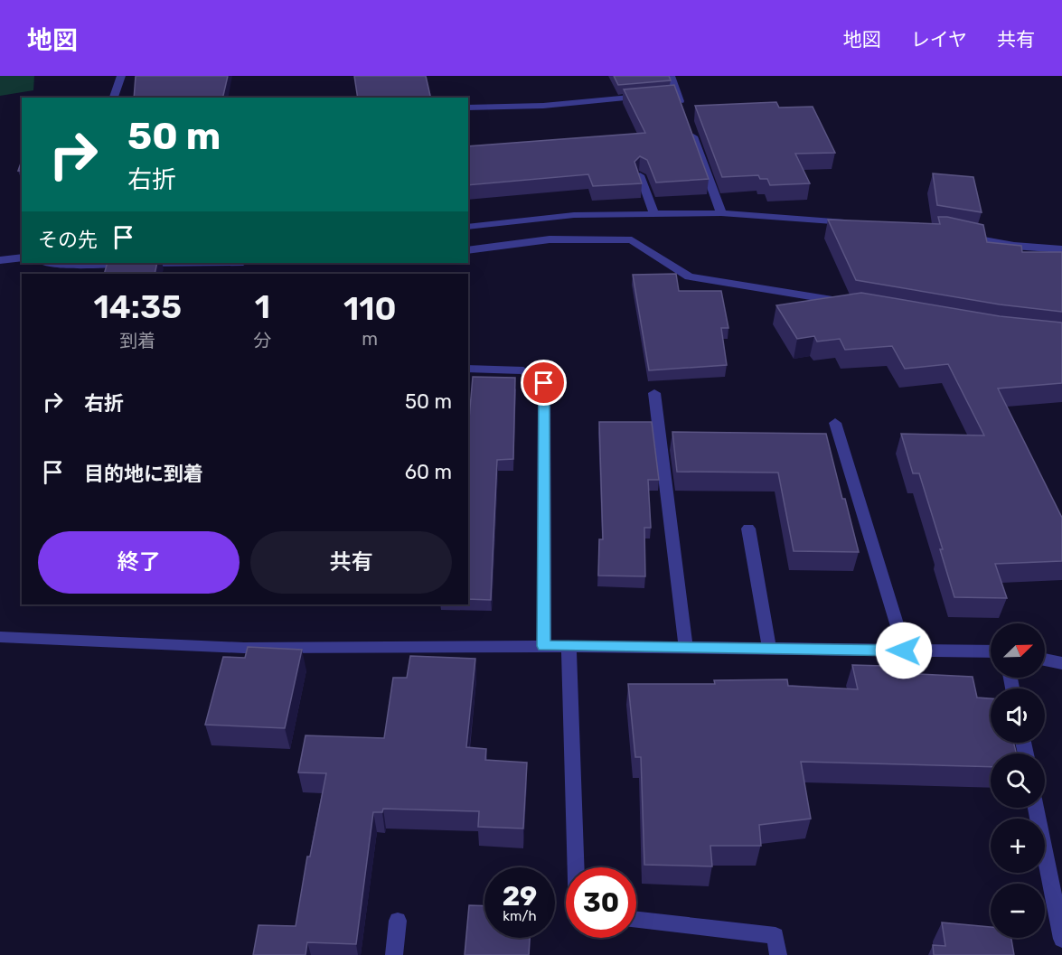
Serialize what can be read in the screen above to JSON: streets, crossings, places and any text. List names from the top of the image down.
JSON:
{
  "north": "top right",
  "page": {
    "header": "地図",
    "nav": ["地図", "レイヤ", "共有"],
    "turn": ["50 m", "右折"],
    "then": "その先",
    "eta": [
      "14:35",
      "到着",
      "1",
      "分",
      "110",
      "m"
    ],
    "list": [
      {
        "name": "右折",
        "value": "50 m"
      },
      {
        "name": "目的地に到着",
        "value": "60 m"
      }
    ],
    "buttons": ["終了", "共有"],
    "map_buttons": ["+", "−"],
    "speed": "29 km/h",
    "limit": "30"
  }
}
